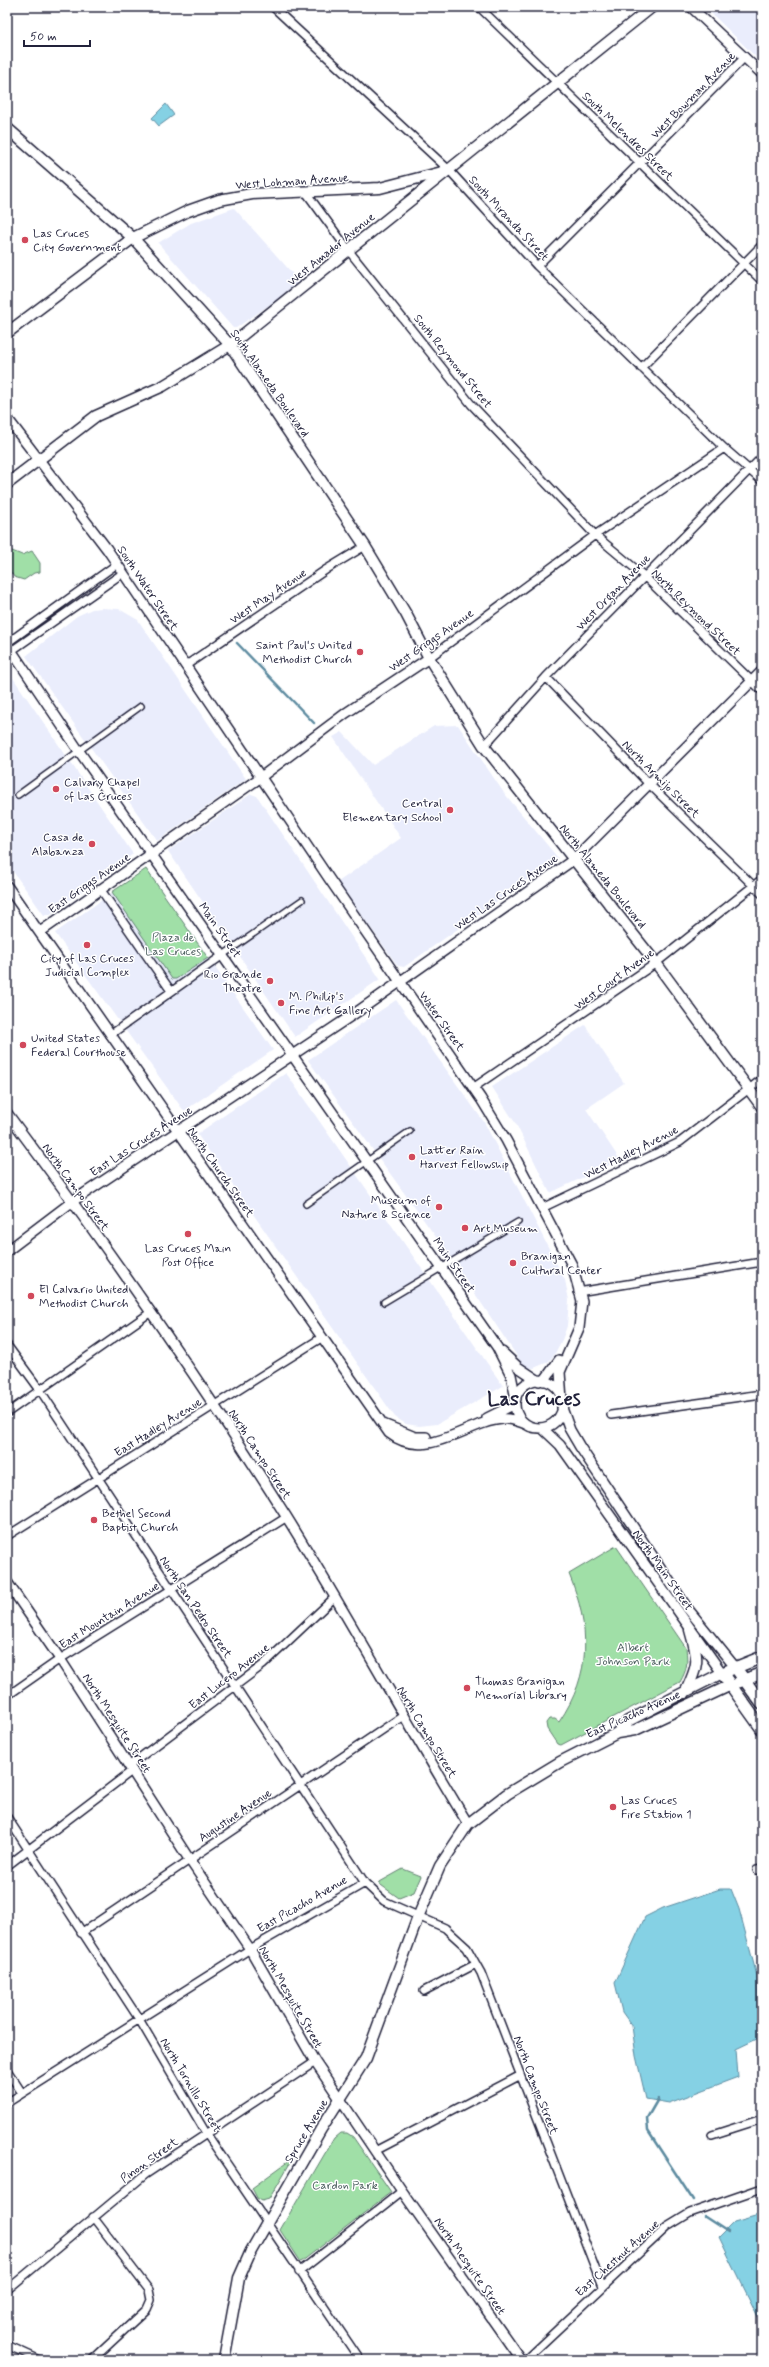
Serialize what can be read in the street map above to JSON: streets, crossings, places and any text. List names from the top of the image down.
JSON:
{
  "streets": {
    "main road": [
      "West Lohman Avenue",
      "West Amador Avenue",
      "South Alameda Boulevard",
      "North Alameda Boulevard",
      "North Main Street",
      "East Picacho Avenue",
      "Spruce Avenue"
    ],
    "street": [
      "West Bowman Avenue",
      "South Melendres Street",
      "South Miranda Street",
      "South Reymond Street",
      "South Water Street",
      "West Organ Avenue",
      "West May Avenue",
      "North Reymond Street",
      "West Griggs Avenue",
      "North Armijo Street",
      "East Griggs Avenue",
      "West Las Cruces Avenue",
      "Main Street",
      "West Court Avenue",
      "Water Street",
      "East Las Cruces Avenue",
      "West Hadley Avenue",
      "North Church Street",
      "North Campo Street",
      "East Hadley Avenue",
      "North San Pedro Street",
      "East Mountain Avenue",
      "East Lucero Avenue",
      "North Mesquite Street",
      "Augustine Avenue",
      "North Tornillo Street",
      "Pinon Street",
      "East Chestnut Avenue"
    ]
  },
  "crossings": [
    ["West Bowman Avenue", "South Melendres Street"],
    ["West Bowman Avenue", "South Miranda Street"],
    ["South Melendres Street", "West Amador Avenue"],
    ["West Lohman Avenue", "South Miranda Street"],
    ["West Lohman Avenue", "West Amador Avenue"],
    ["West Lohman Avenue", "South Reymond Street"],
    ["West Lohman Avenue", "South Alameda Boulevard"],
    ["South Miranda Street", "West Amador Avenue"],
    ["South Miranda Street", "West Organ Avenue"],
    ["South Miranda Street", "West Griggs Avenue"],
    ["West Amador Avenue", "South Reymond Street"],
    ["West Amador Avenue", "South Alameda Boulevard"],
    ["West Amador Avenue", "South Water Street"],
    ["South Reymond Street", "North Reymond Street"],
    ["South Reymond Street", "West Griggs Avenue"],
    ["South Alameda Boulevard", "West May Avenue"],
    ["South Alameda Boulevard", "West Griggs Avenue"],
    ["South Alameda Boulevard", "North Alameda Boulevard"],
    ["South Water Street", "West May Avenue"],
    ["South Water Street", "West Griggs Avenue"],
    ["South Water Street", "Water Street"],
    ["West Organ Avenue", "North Reymond Street"],
    ["West Organ Avenue", "North Armijo Street"],
    ["West Organ Avenue", "North Alameda Boulevard"],
    ["North Reymond Street", "West Griggs Avenue"],
    ["North Reymond Street", "West Las Cruces Avenue"],
    ["West Griggs Avenue", "North Alameda Boulevard"],
    ["West Griggs Avenue", "East Griggs Avenue"],
    ["West Griggs Avenue", "Main Street"],
    ["West Griggs Avenue", "Water Street"],
    ["North Armijo Street", "West Las Cruces Avenue"],
    ["North Armijo Street", "West Court Avenue"],
    ["North Alameda Boulevard", "West Las Cruces Avenue"],
    ["North Alameda Boulevard", "West Court Avenue"],
    ["North Alameda Boulevard", "West Hadley Avenue"],
    ["East Griggs Avenue", "Main Street"],
    ["East Griggs Avenue", "North Church Street"],
    ["West Las Cruces Avenue", "Main Street"],
    ["West Las Cruces Avenue", "Water Street"],
    ["West Las Cruces Avenue", "East Las Cruces Avenue"],
    ["Main Street", "Water Street"],
    ["Main Street", "East Las Cruces Avenue"],
    ["Main Street", "North Church Street"],
    ["Main Street", "North Main Street"],
    ["West Court Avenue", "Water Street"],
    ["Water Street", "West Hadley Avenue"],
    ["Water Street", "North Church Street"],
    ["Water Street", "North Main Street"],
    ["East Las Cruces Avenue", "North Church Street"],
    ["East Las Cruces Avenue", "North Campo Street"],
    ["North Church Street", "East Hadley Avenue"],
    ["North Church Street", "North Main Street"],
    ["North Campo Street", "East Hadley Avenue"],
    ["North Campo Street", "East Mountain Avenue"],
    ["North Campo Street", "East Lucero Avenue"],
    ["North Campo Street", "East Picacho Avenue"],
    ["North Campo Street", "Augustine Avenue"],
    ["North Campo Street", "Spruce Avenue"],
    ["North Campo Street", "East Chestnut Avenue"],
    ["East Hadley Avenue", "North San Pedro Street"],
    ["North Main Street", "East Picacho Avenue"],
    ["North San Pedro Street", "East Mountain Avenue"],
    ["North San Pedro Street", "East Lucero Avenue"],
    ["North San Pedro Street", "East Picacho Avenue"],
    ["North San Pedro Street", "Augustine Avenue"],
    ["East Mountain Avenue", "North Mesquite Street"],
    ["East Lucero Avenue", "North Mesquite Street"],
    ["East Lucero Avenue", "North Tornillo Street"],
    ["East Picacho Avenue", "North Mesquite Street"],
    ["East Picacho Avenue", "North Tornillo Street"],
    ["East Picacho Avenue", "Spruce Avenue"],
    ["North Mesquite Street", "Augustine Avenue"],
    ["North Mesquite Street", "Spruce Avenue"],
    ["North Mesquite Street", "Pinon Street"],
    ["Augustine Avenue", "North Tornillo Street"],
    ["North Tornillo Street", "Spruce Avenue"],
    ["North Tornillo Street", "Pinon Street"]
  ],
  "districts": ["Las Cruces"],
  "parks": ["Plaza de Las Cruces", "Albert Johnson Park", "Cardon Park"],
  "places": [
    "Las Cruces City Government",
    "Saint Paul's United Methodist Church",
    "Calvary Chapel of Las Cruces",
    "Central Elementary School",
    "Casa de Alabanza",
    "City of Las Cruces Judicial Complex",
    "Rio Grande Theatre",
    "M. Phillip's Fine Art Gallery",
    "United States Federal Courthouse",
    "Latter Rain Harvest Fellowship",
    "Museum of Nature & Science",
    "Art Museum",
    "Las Cruces Main Post Office",
    "Branigan Cultural Center",
    "El Calvario United Methodist Church",
    "Bethel Second Baptist Church",
    "Thomas Branigan Memorial Library",
    "Las Cruces Fire Station 1"
  ],
  "scale_bar": "50 m"
}
